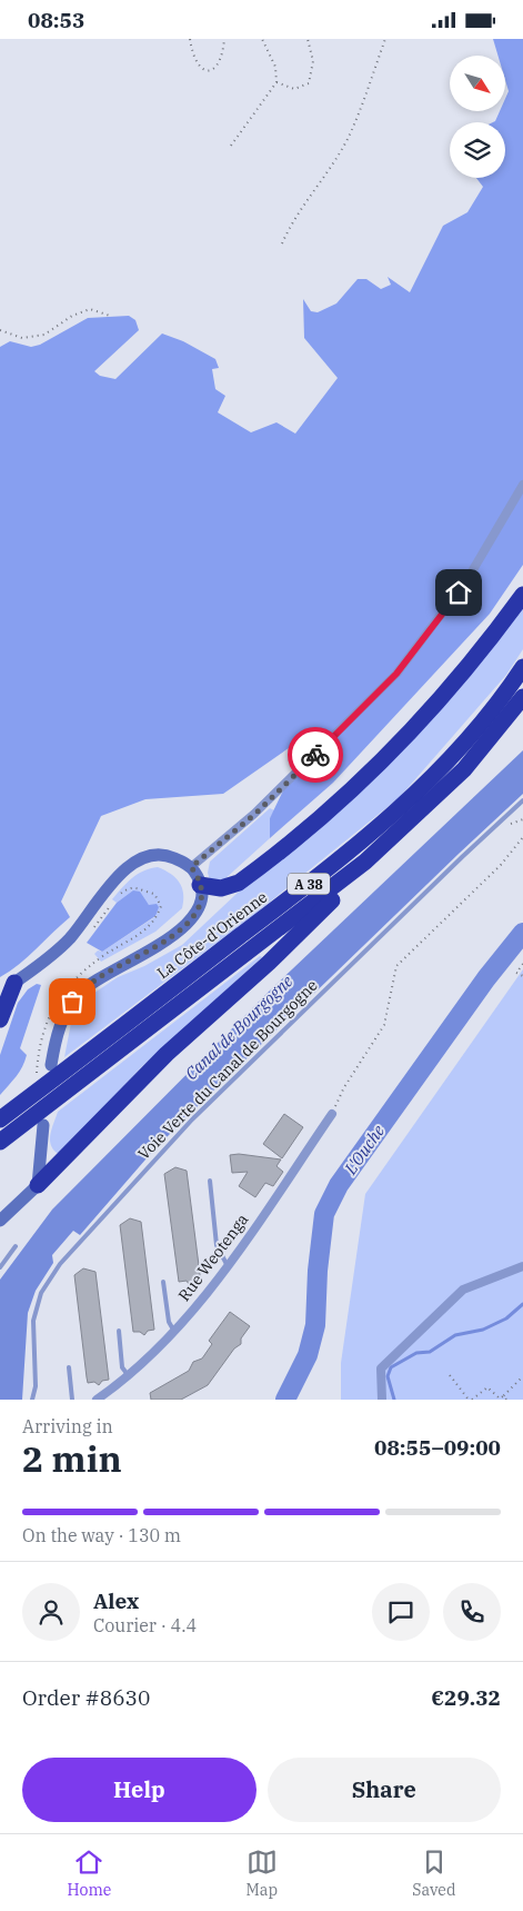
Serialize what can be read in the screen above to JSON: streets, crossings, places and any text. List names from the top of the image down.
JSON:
{
  "streets": {
    "highway": ["A 38", "La Côte-d'Orienne"],
    "street": ["Rue Weotenga"],
    "lane": ["Voie Verte du Canal de Bourgogne"]
  },
  "water": ["Canal de Bourgogne", "L'Ouche"],
  "north": "bottom right",
  "page": {
    "status": "08:53",
    "heading": ["2 min", "Arriving in", "08:55–09:00"],
    "panel": [
      "Alex",
      "Courier · 4.4",
      "Order #8630",
      "€29.32"
    ],
    "bar": "On the way · 130 m",
    "buttons": ["Help", "Share"],
    "tabs": ["Home", "Map", "Saved"]
  }
}
